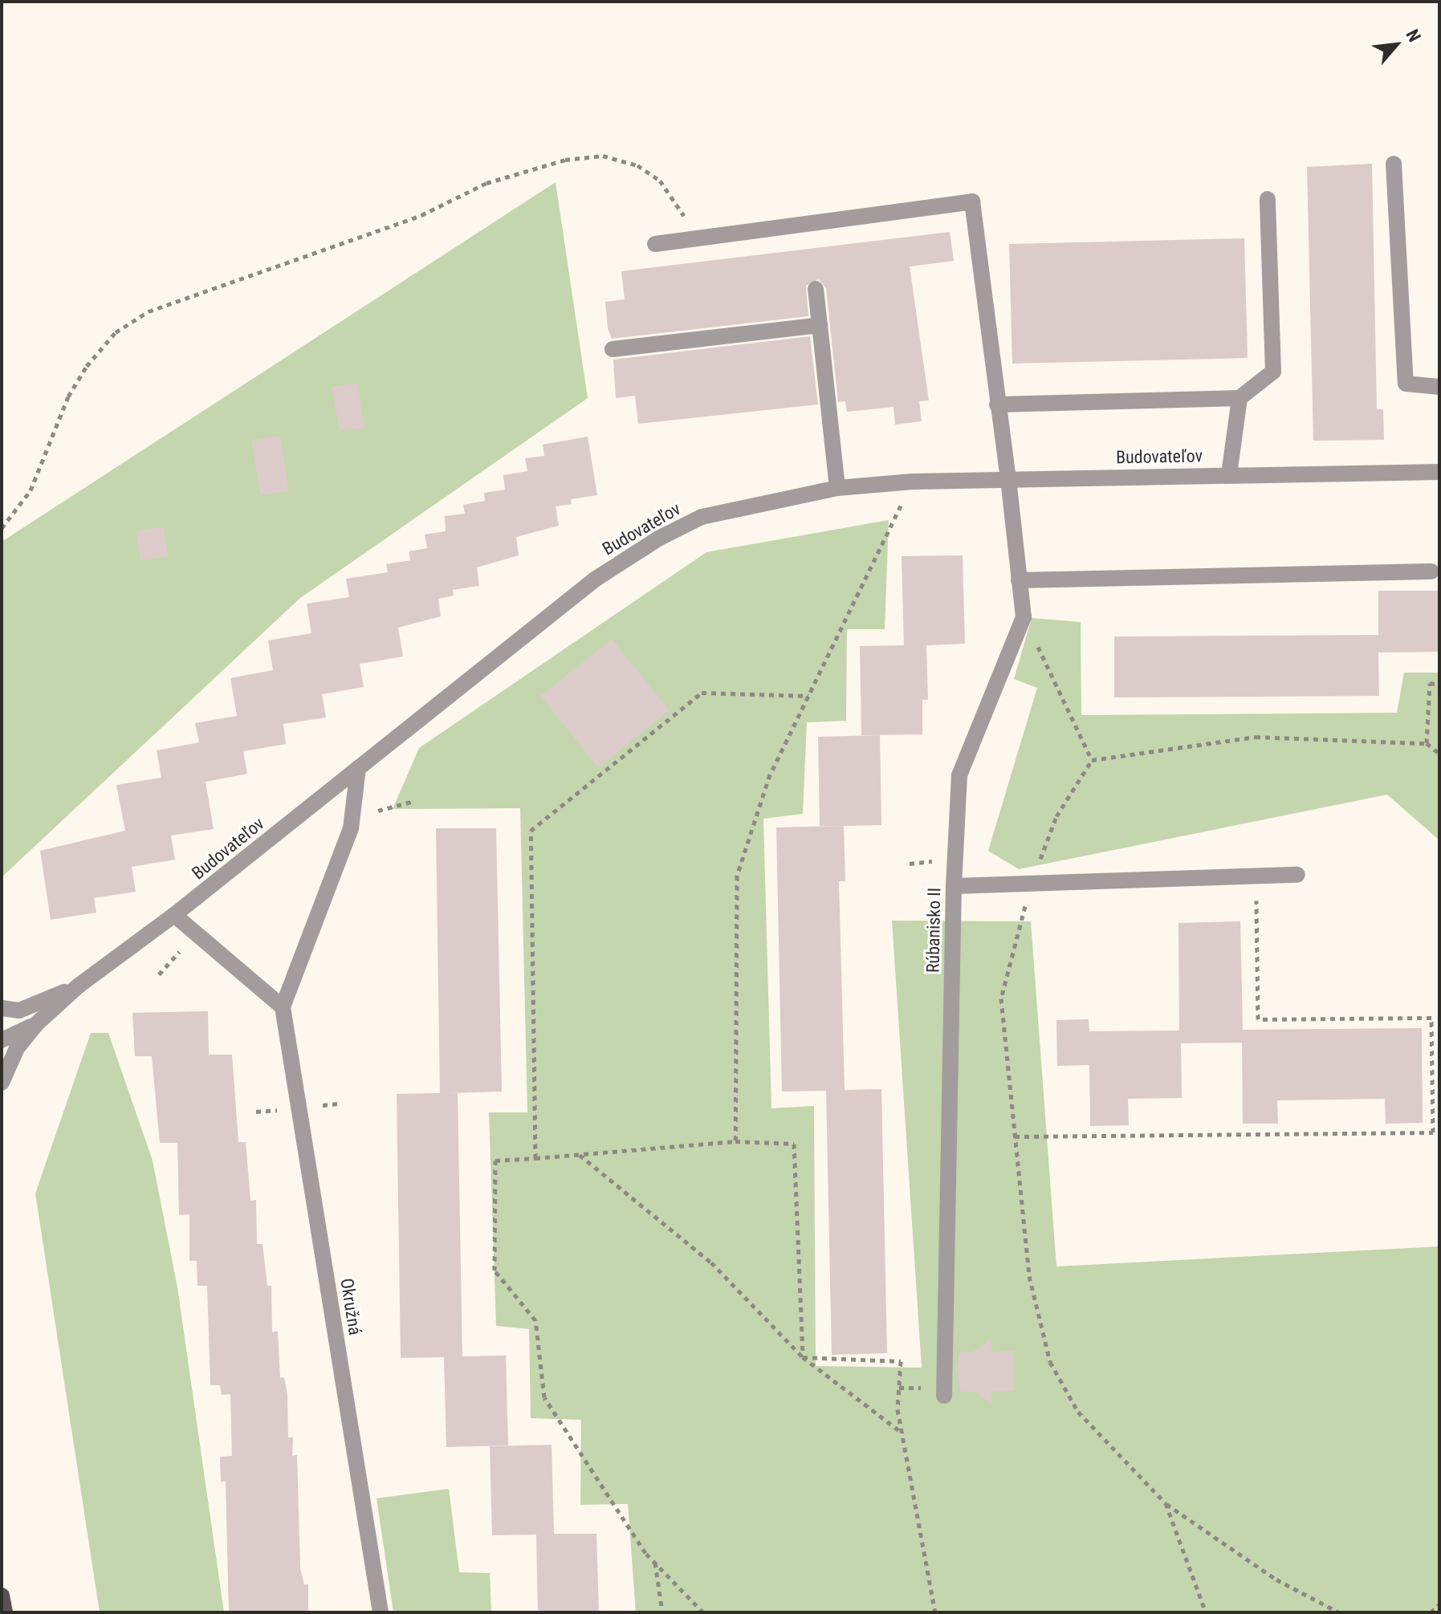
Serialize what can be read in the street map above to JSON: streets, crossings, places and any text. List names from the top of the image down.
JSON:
{
  "streets": {
    "street": ["Budovateľov", "Rúbanisko II", "Okružná"]
  },
  "crossings": [
    ["Budovateľov", "Rúbanisko II"]
  ],
  "north": "top right"
}
